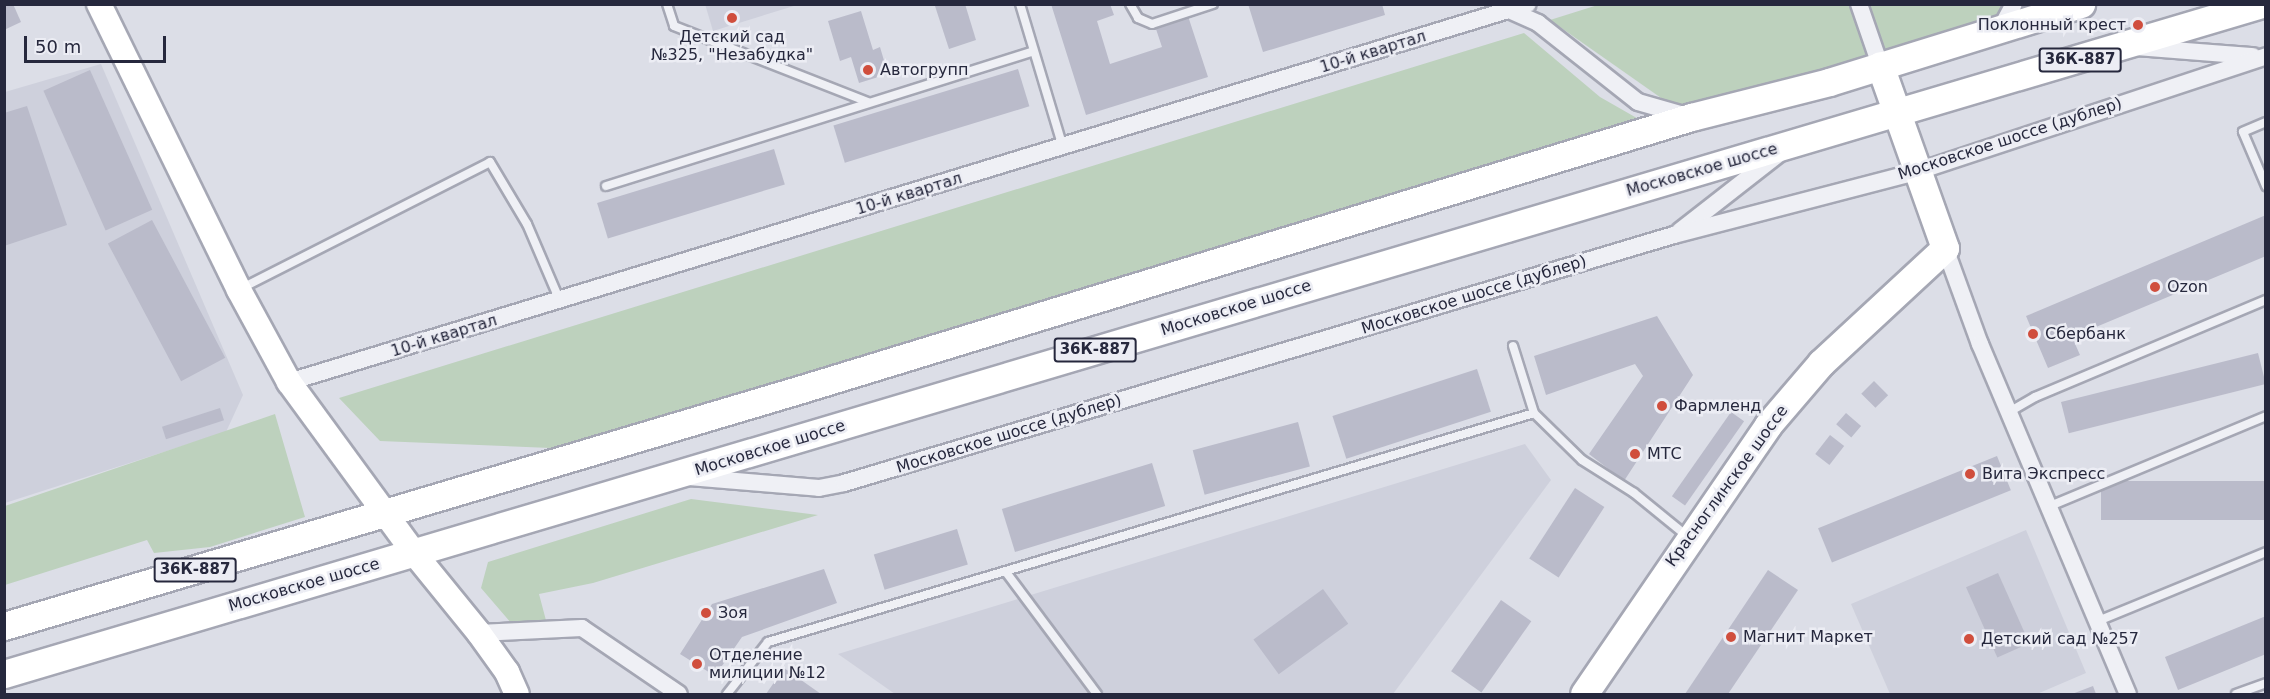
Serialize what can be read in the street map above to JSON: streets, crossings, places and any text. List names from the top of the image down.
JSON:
{
  "streets": {
    "main road": ["36К-887", "Московское шоссе", "Красноглинское шоссе"],
    "street": ["10-й квартал", "Московское шоссе (дублер)"]
  },
  "crossings": [
    ["Московское шоссе (дублер)", "Московское шоссе"]
  ],
  "places": [
    "Детский сад №325, \"Незабудка\"",
    "Поклонный крест",
    "Автогрупп",
    "Ozon",
    "Сбербанк",
    "Фармленд",
    "МТС",
    "Вита Экспресс",
    "Зоя",
    "Магнит Маркет",
    "Детский сад №257",
    "Отделение милиции №12"
  ],
  "scale_bar": "50 m"
}
